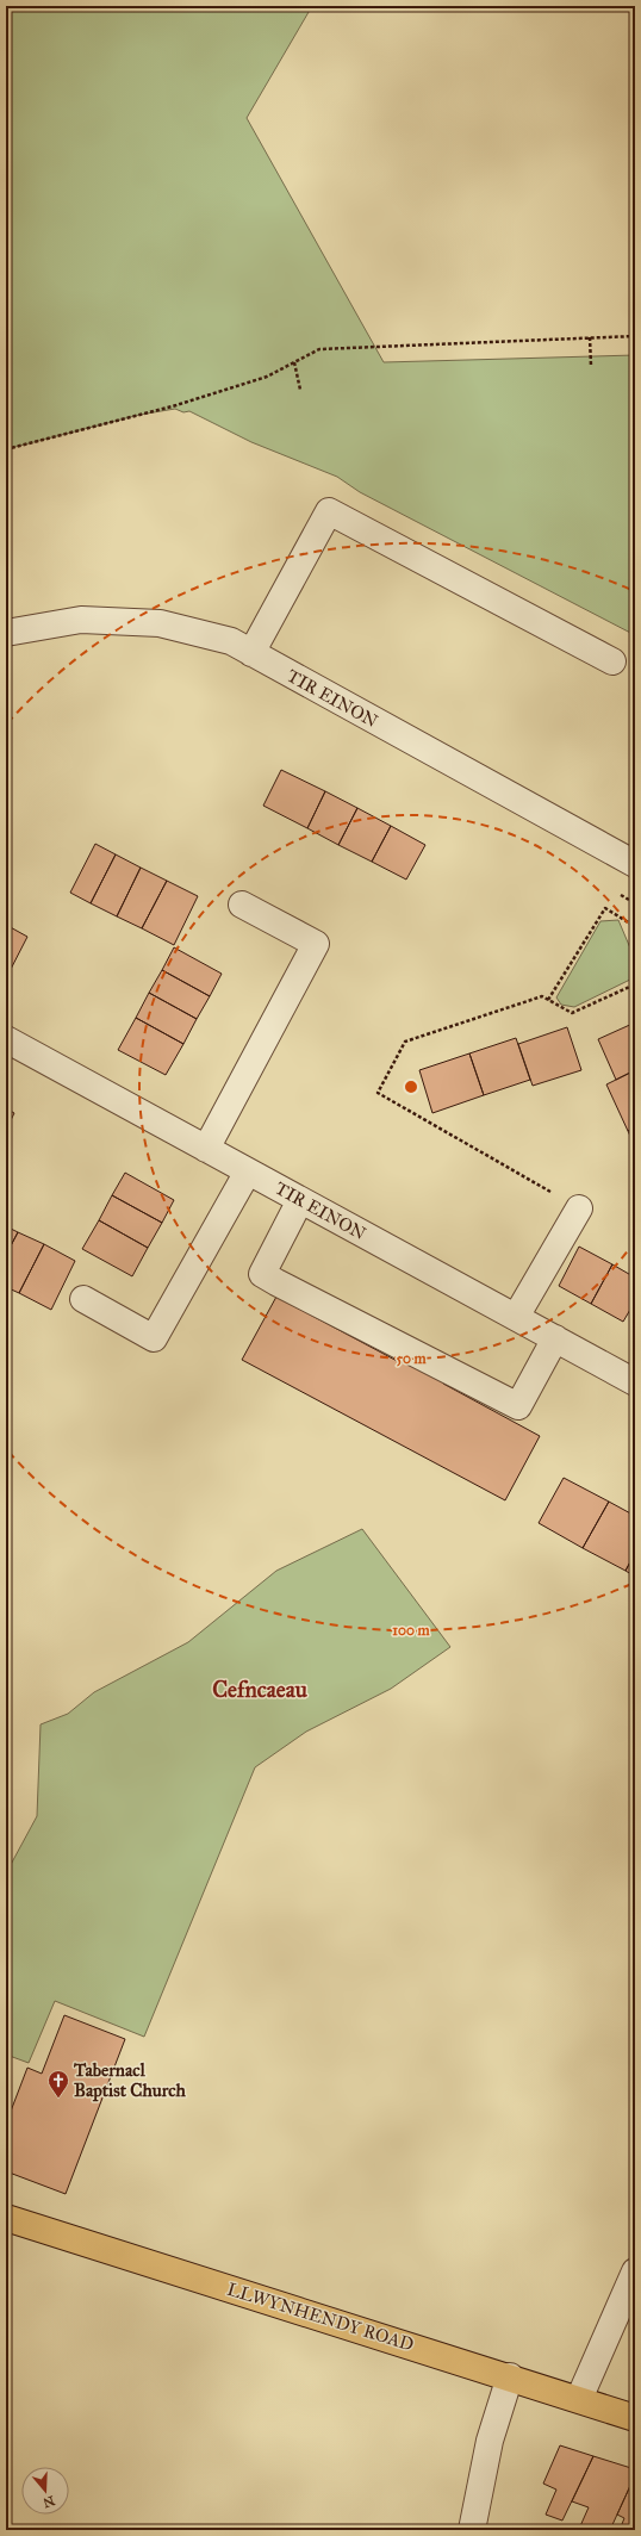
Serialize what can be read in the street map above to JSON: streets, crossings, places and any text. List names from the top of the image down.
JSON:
{
  "streets": {
    "main road": ["LLWYNHENDY ROAD"],
    "street": ["TIR EINON"]
  },
  "districts": ["Cefncaeau"],
  "places": {
    "church": ["Tabernacl Baptist Church"]
  },
  "north": "bottom",
  "rings": ["50 m", "100 m"]
}
